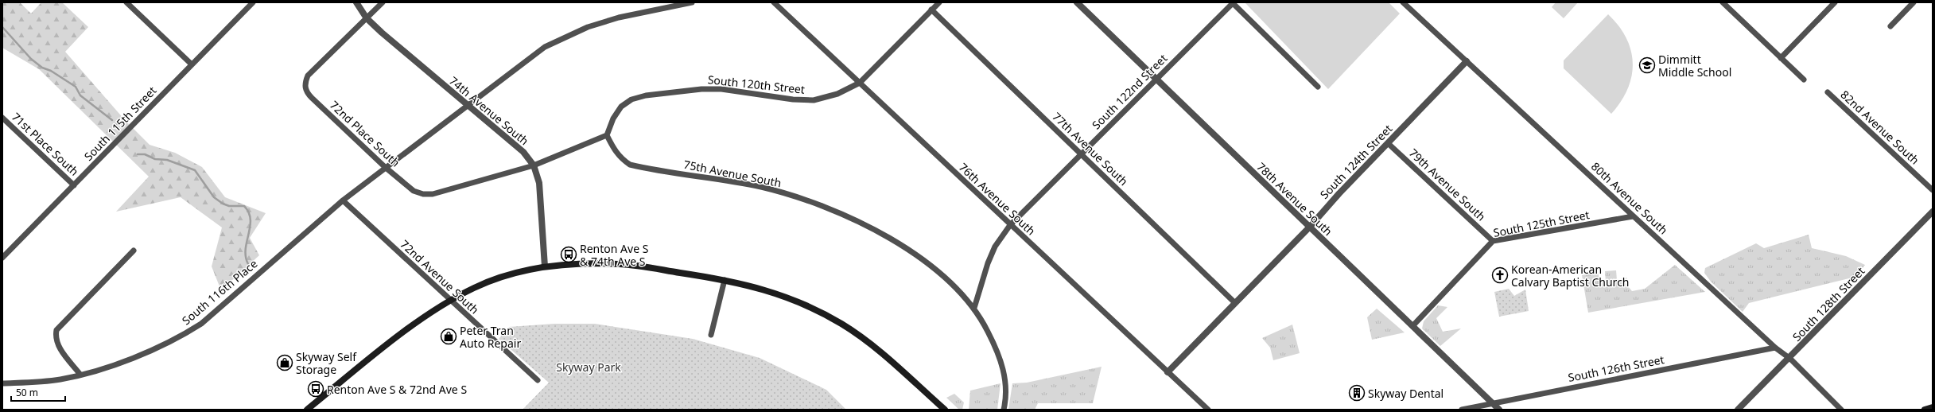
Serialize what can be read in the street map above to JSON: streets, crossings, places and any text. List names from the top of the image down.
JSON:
{
  "streets": {
    "street": [
      "South 120th Street",
      "South 122nd Street",
      "74th Avenue South",
      "South 115th Street",
      "82nd Avenue South",
      "72nd Place South",
      "71st Place South",
      "77th Avenue South",
      "South 124th Street",
      "75th Avenue South",
      "79th Avenue South",
      "80th Avenue South",
      "76th Avenue South",
      "78th Avenue South",
      "South 125th Street",
      "72nd Avenue South",
      "South 116th Place",
      "South 128th Street",
      "South 126th Street"
    ]
  },
  "crossings": [
    ["South 120th Street", "77th Avenue South"],
    ["South 120th Street", "75th Avenue South"],
    ["South 120th Street", "76th Avenue South"],
    ["South 122nd Street", "77th Avenue South"],
    ["South 122nd Street", "75th Avenue South"],
    ["South 122nd Street", "76th Avenue South"],
    ["South 122nd Street", "78th Avenue South"],
    ["74th Avenue South", "72nd Place South"],
    ["74th Avenue South", "South 116th Place"],
    ["South 115th Street", "71st Place South"],
    ["72nd Place South", "South 116th Place"],
    ["77th Avenue South", "South 124th Street"],
    ["South 124th Street", "79th Avenue South"],
    ["South 124th Street", "80th Avenue South"],
    ["South 124th Street", "76th Avenue South"],
    ["South 124th Street", "78th Avenue South"],
    ["79th Avenue South", "South 125th Street"],
    ["80th Avenue South", "South 125th Street"],
    ["80th Avenue South", "South 128th Street"],
    ["80th Avenue South", "South 126th Street"],
    ["78th Avenue South", "South 125th Street"],
    ["78th Avenue South", "South 126th Street"],
    ["72nd Avenue South", "South 116th Place"]
  ],
  "parks": ["Skyway Park"],
  "places": {
    "school or university": ["Dimmitt Middle School"],
    "bus stop": ["Renton Ave S & 74th Ave S", "Renton Ave S & 72nd Ave S"],
    "church": ["Korean-American Calvary Baptist Church"],
    "shop": ["Peter Tran Auto Repair", "Skyway Self Storage"],
    "building": ["Skyway Dental"]
  },
  "scale_bar": "50 m"
}
